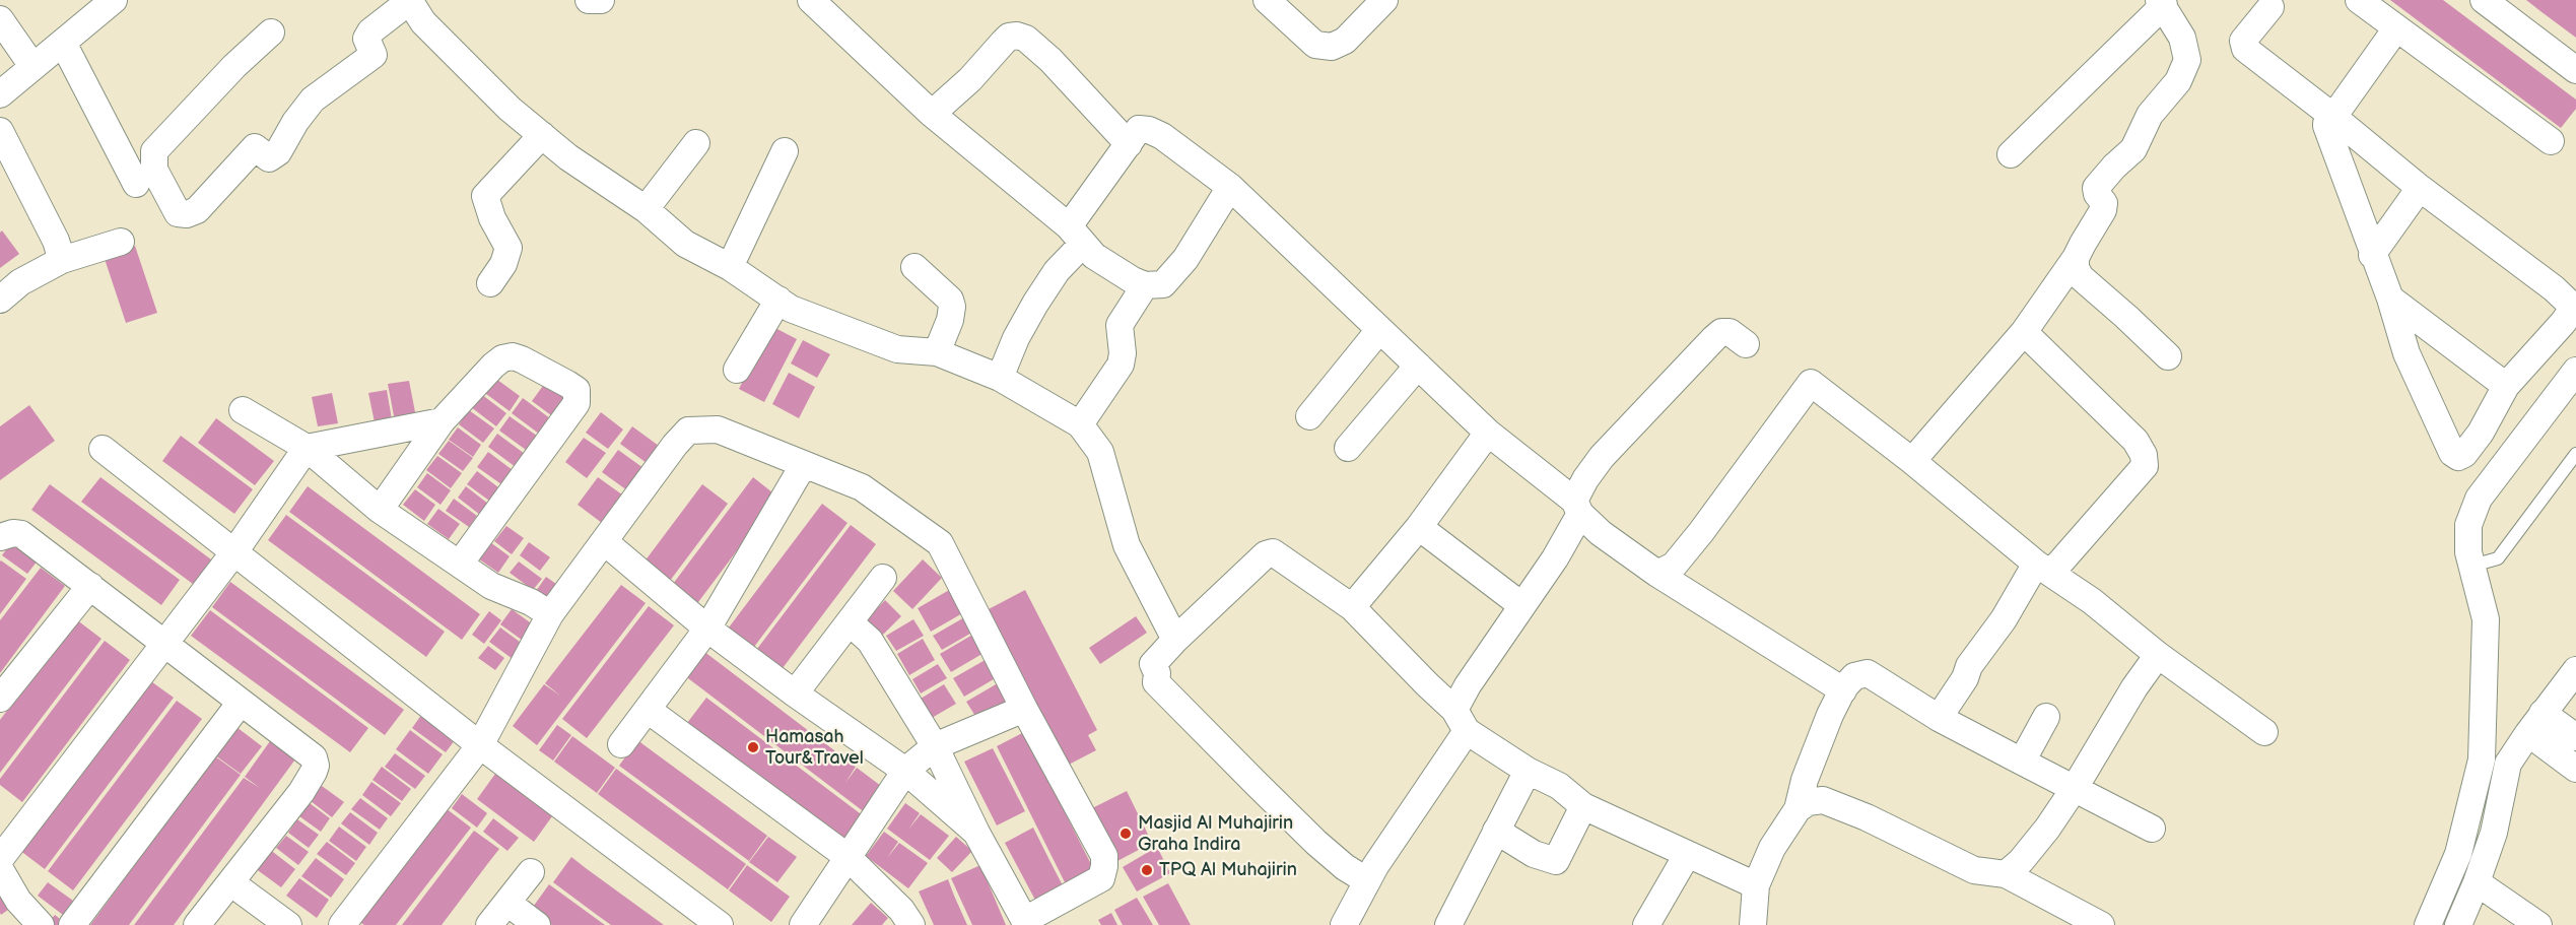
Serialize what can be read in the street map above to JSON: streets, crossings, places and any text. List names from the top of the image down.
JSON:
{
  "places": ["Hamasah Tour&Travel", "Masjid Al Muhajirin Graha Indira", "TPQ Al Muhajirin"]
}
